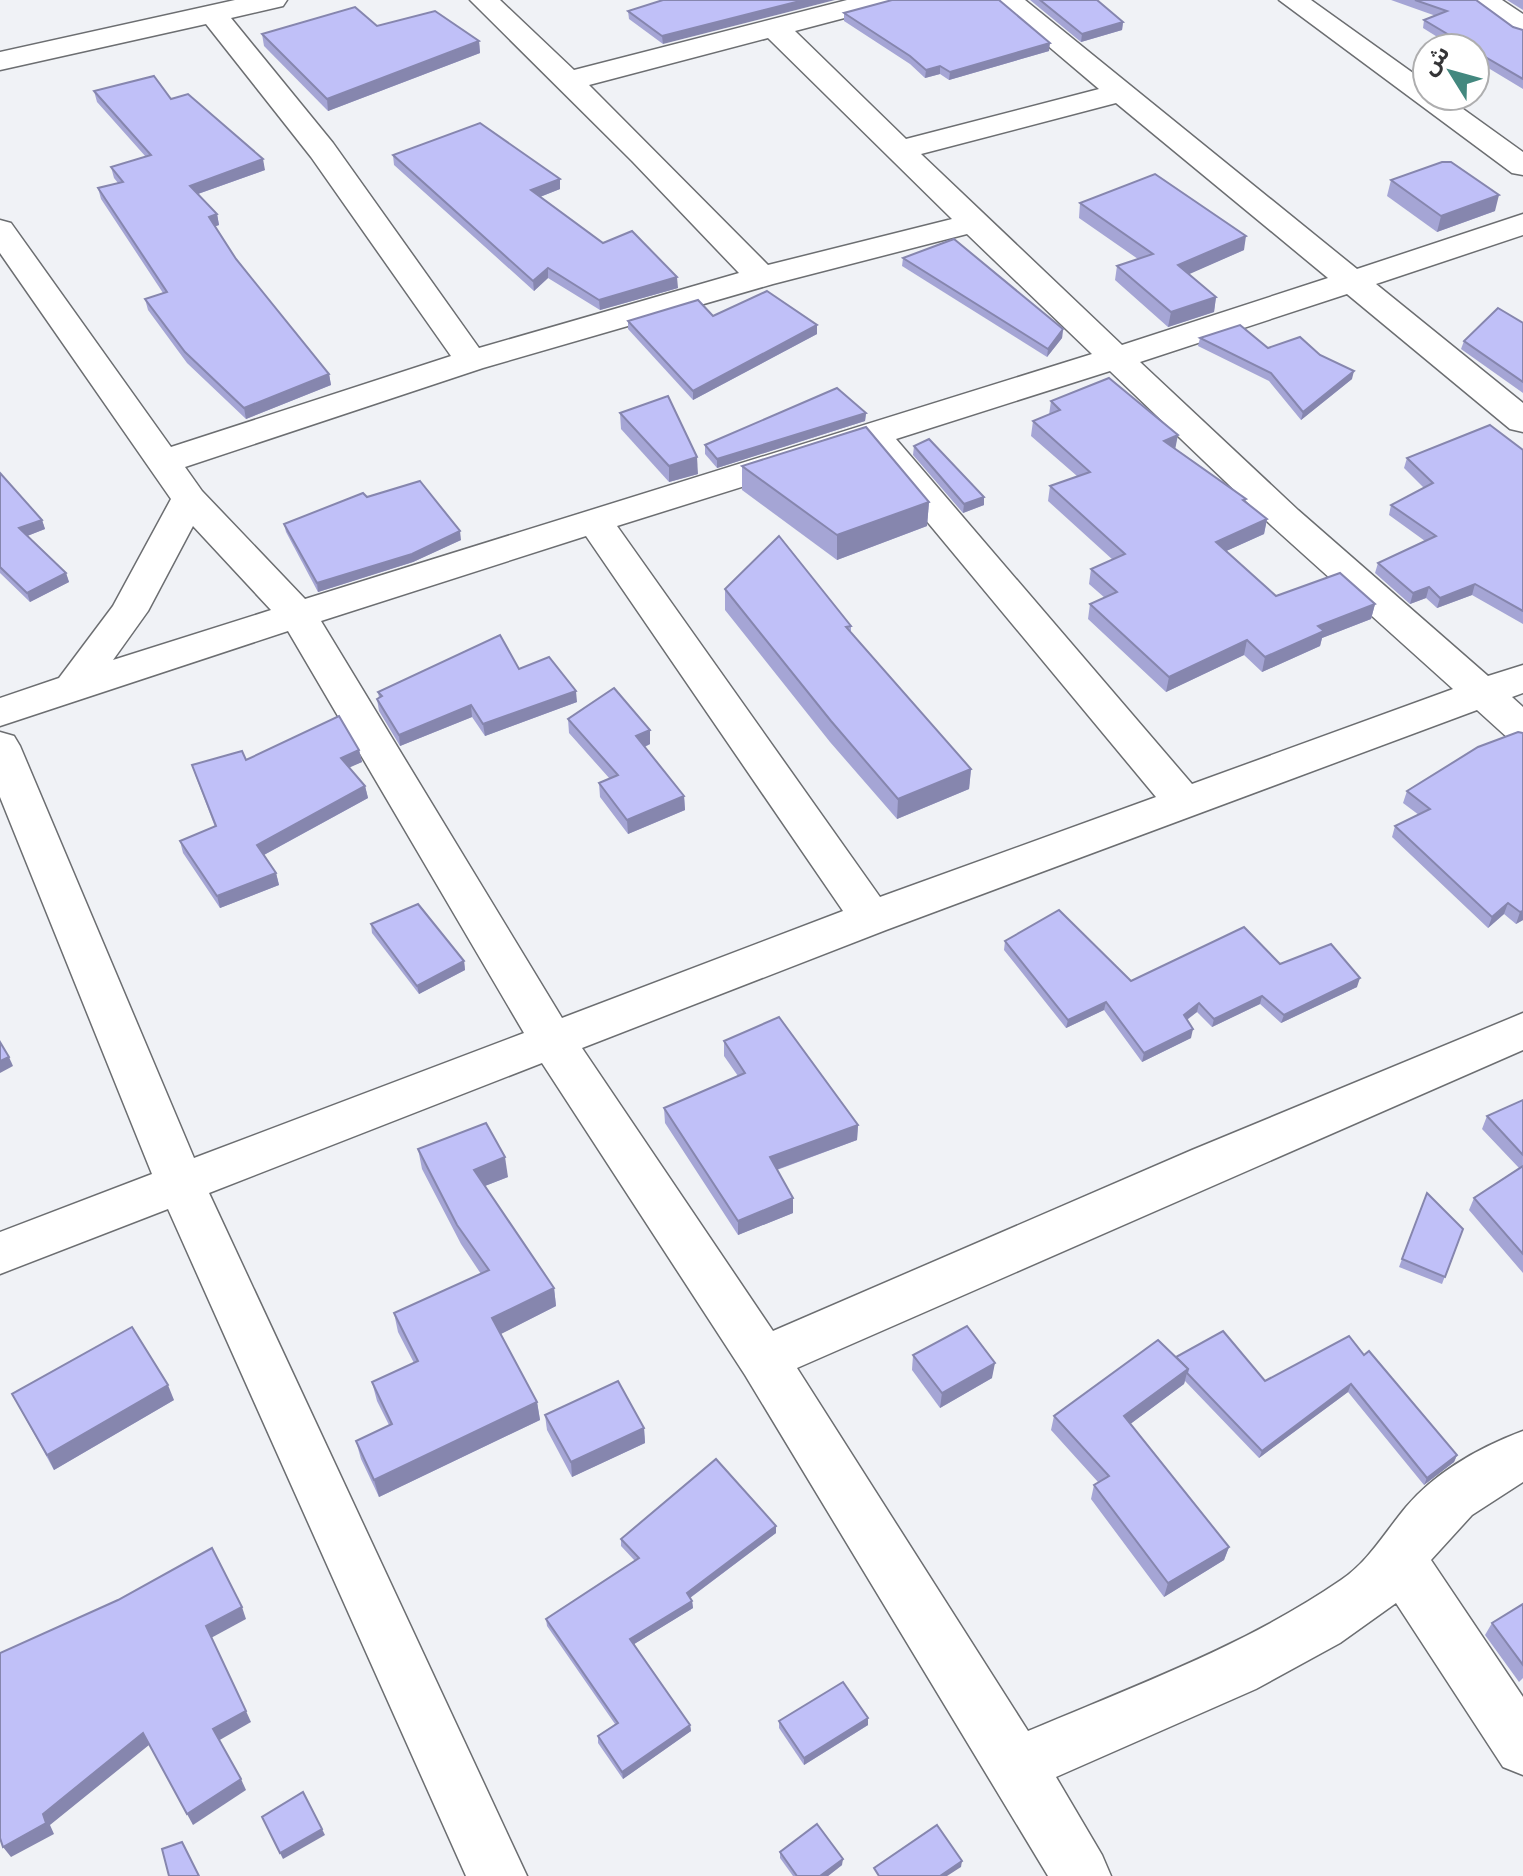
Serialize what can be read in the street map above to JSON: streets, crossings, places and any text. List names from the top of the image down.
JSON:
{
  "north": "top left"
}
